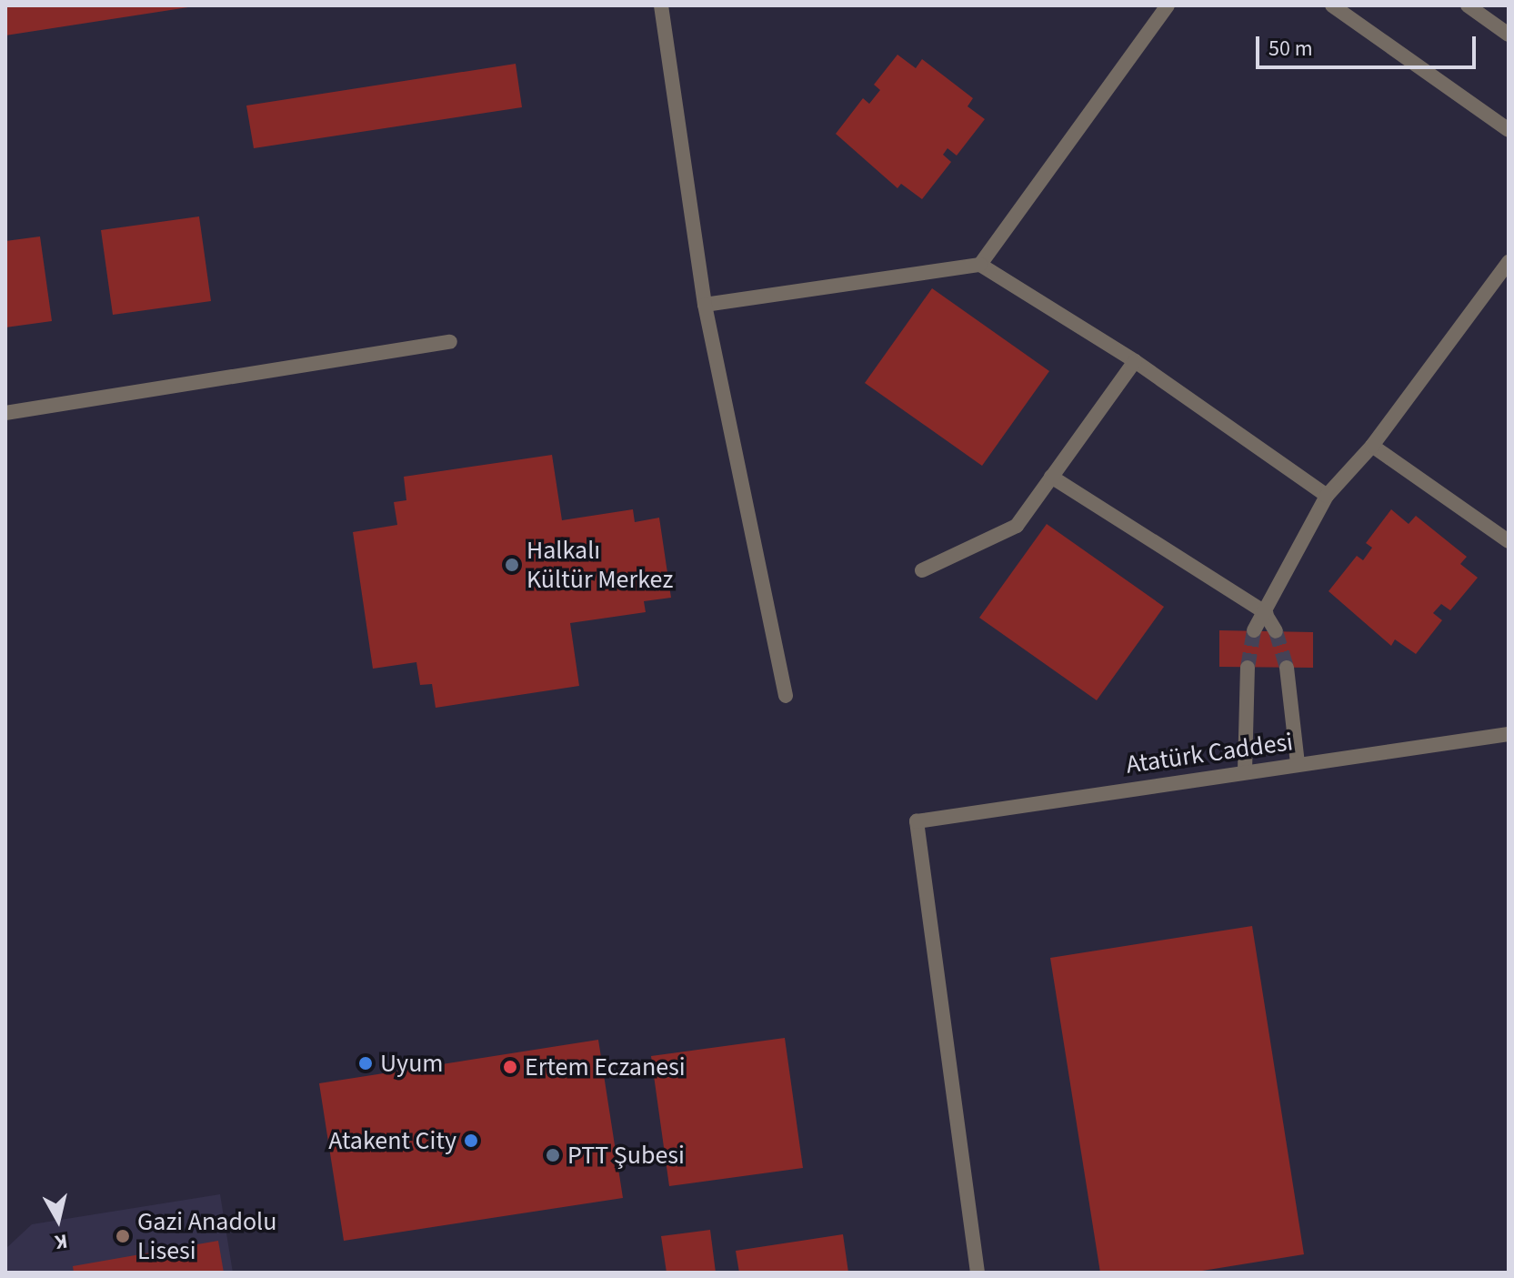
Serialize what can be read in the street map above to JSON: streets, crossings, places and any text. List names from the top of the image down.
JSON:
{
  "streets": {
    "street": ["Atatürk Caddesi"]
  },
  "places": [
    "Halkalı Kültür Merkez",
    "Uyum",
    "Ertem Eczanesi",
    "Atakent City",
    "PTT Şubesi",
    "Gazi Anadolu Lisesi"
  ],
  "scale_bar": "50 m",
  "north": "bottom"
}
